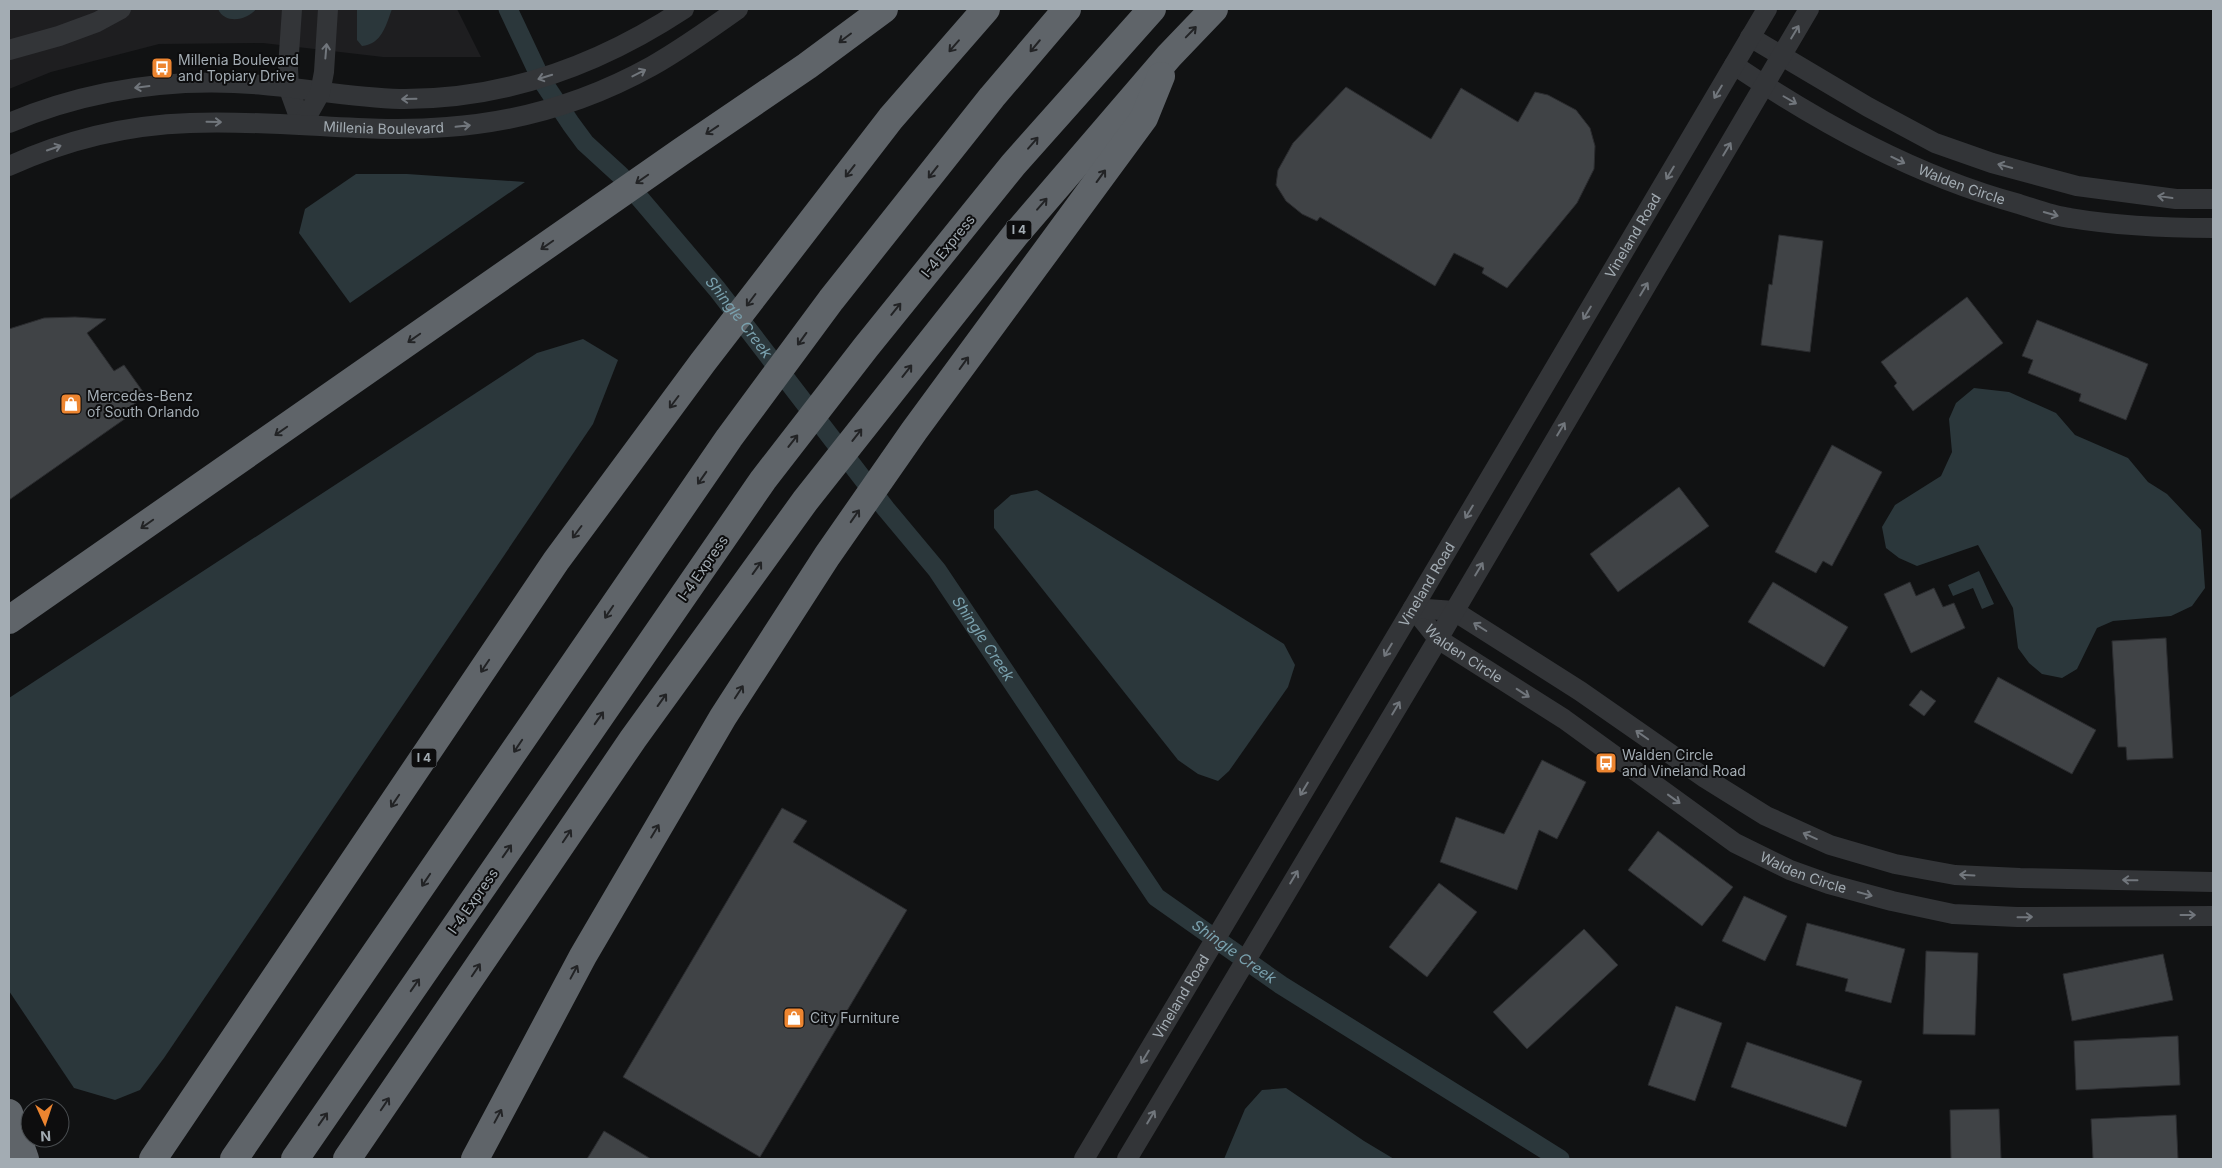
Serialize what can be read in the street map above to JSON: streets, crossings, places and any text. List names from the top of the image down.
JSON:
{
  "streets": {
    "highway": ["I 4", "I-4 Express"],
    "street": ["Millenia Boulevard", "Walden Circle", "Vineland Road"]
  },
  "crossings": [
    ["Walden Circle", "Vineland Road"]
  ],
  "water": ["Shingle Creek"],
  "places": {
    "bus stop": ["Millenia Boulevard and Topiary Drive", "Walden Circle and Vineland Road"],
    "shop": ["Mercedes-Benz of South Orlando", "City Furniture"]
  },
  "north": "bottom"
}
